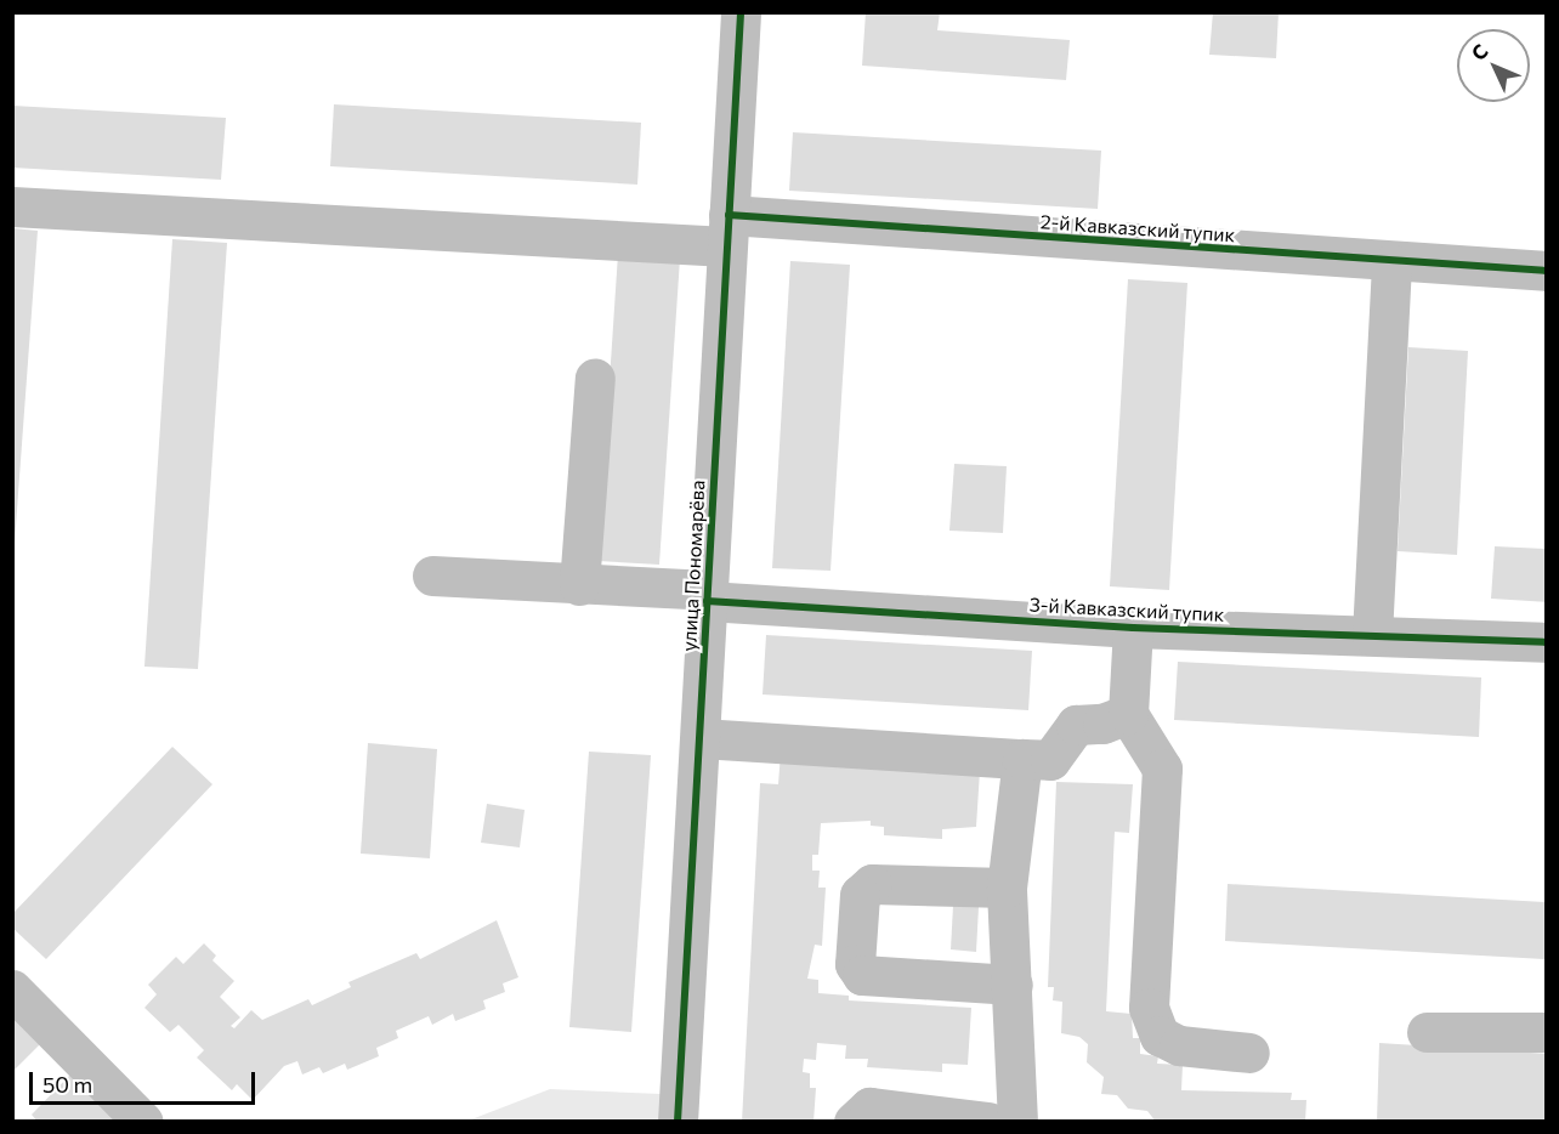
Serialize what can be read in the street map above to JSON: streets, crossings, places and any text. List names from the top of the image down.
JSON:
{
  "streets": {
    "street": ["2-й Кавказский тупик", "улица Пономарёва", "3-й Кавказский тупик"]
  },
  "crossings": [
    ["2-й Кавказский тупик", "улица Пономарёва"],
    ["улица Пономарёва", "3-й Кавказский тупик"]
  ],
  "scale_bar": "50 m",
  "north": "top left"
}
